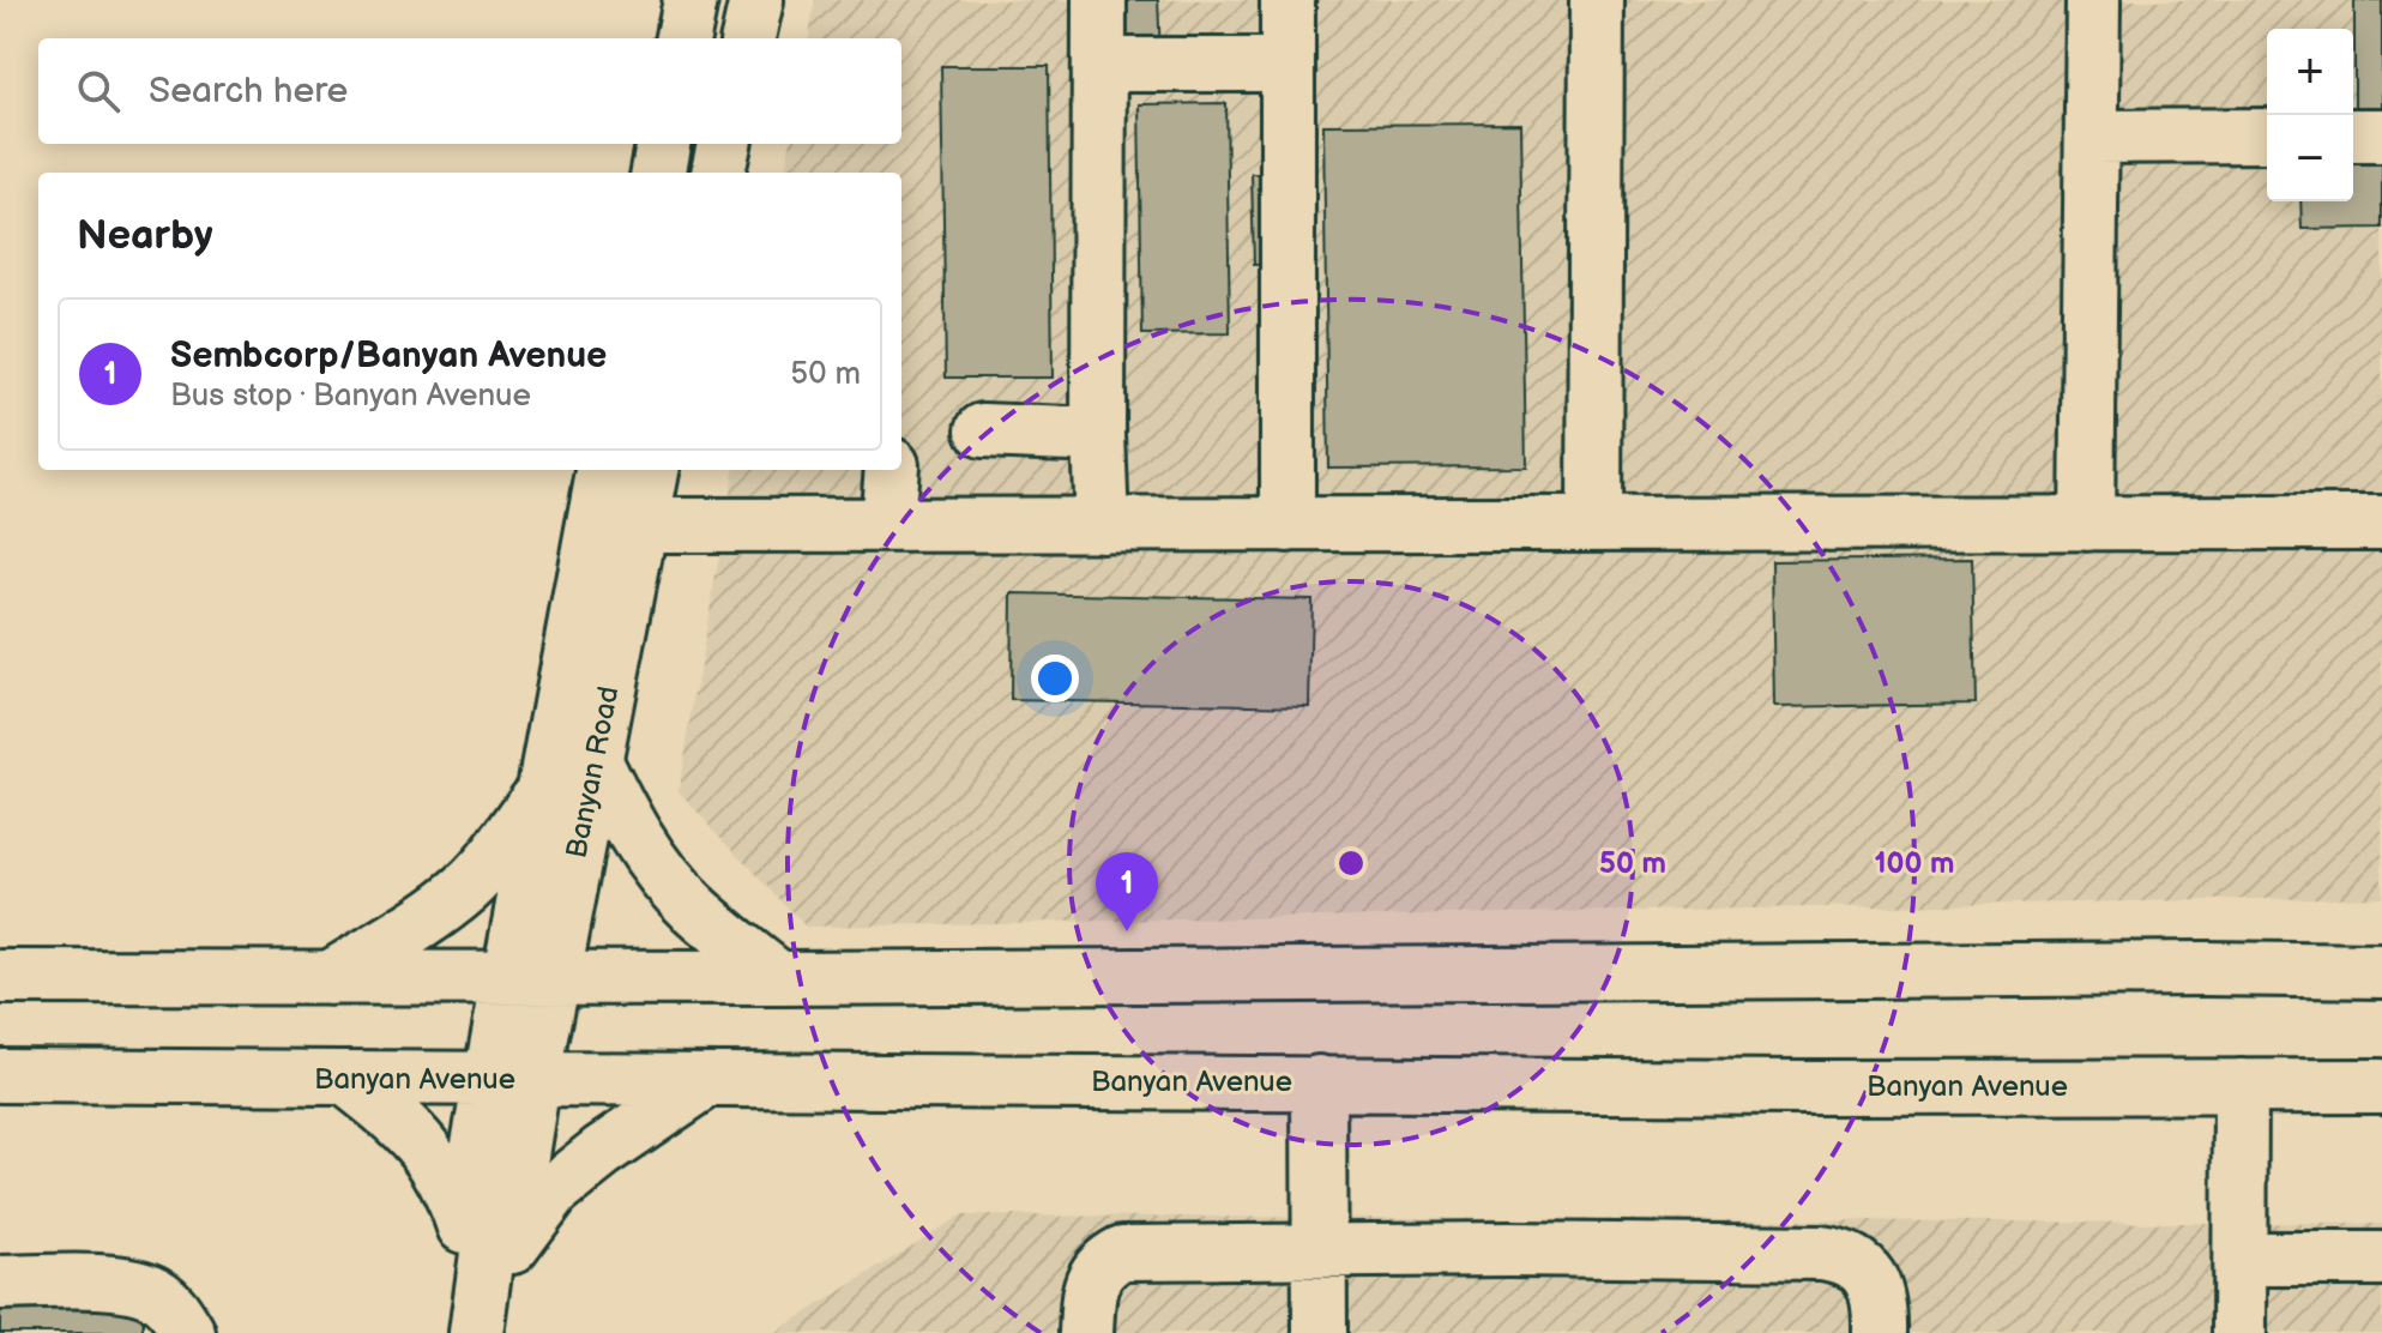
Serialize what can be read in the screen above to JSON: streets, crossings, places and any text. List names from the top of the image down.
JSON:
{
  "streets": {
    "street": ["Banyan Road", "Banyan Avenue"]
  },
  "crossings": [
    ["Banyan Road", "Banyan Avenue"]
  ],
  "page": {
    "map_buttons": ["+", "−"],
    "search": "Search here",
    "heading": "Nearby",
    "list": [
      {
        "mark": "1",
        "name": "Sembcorp/Banyan Avenue",
        "note": "Bus stop · Banyan Avenue",
        "value": "50 m"
      }
    ],
    "pins": "1"
  },
  "rings": ["50 m", "100 m"]
}
